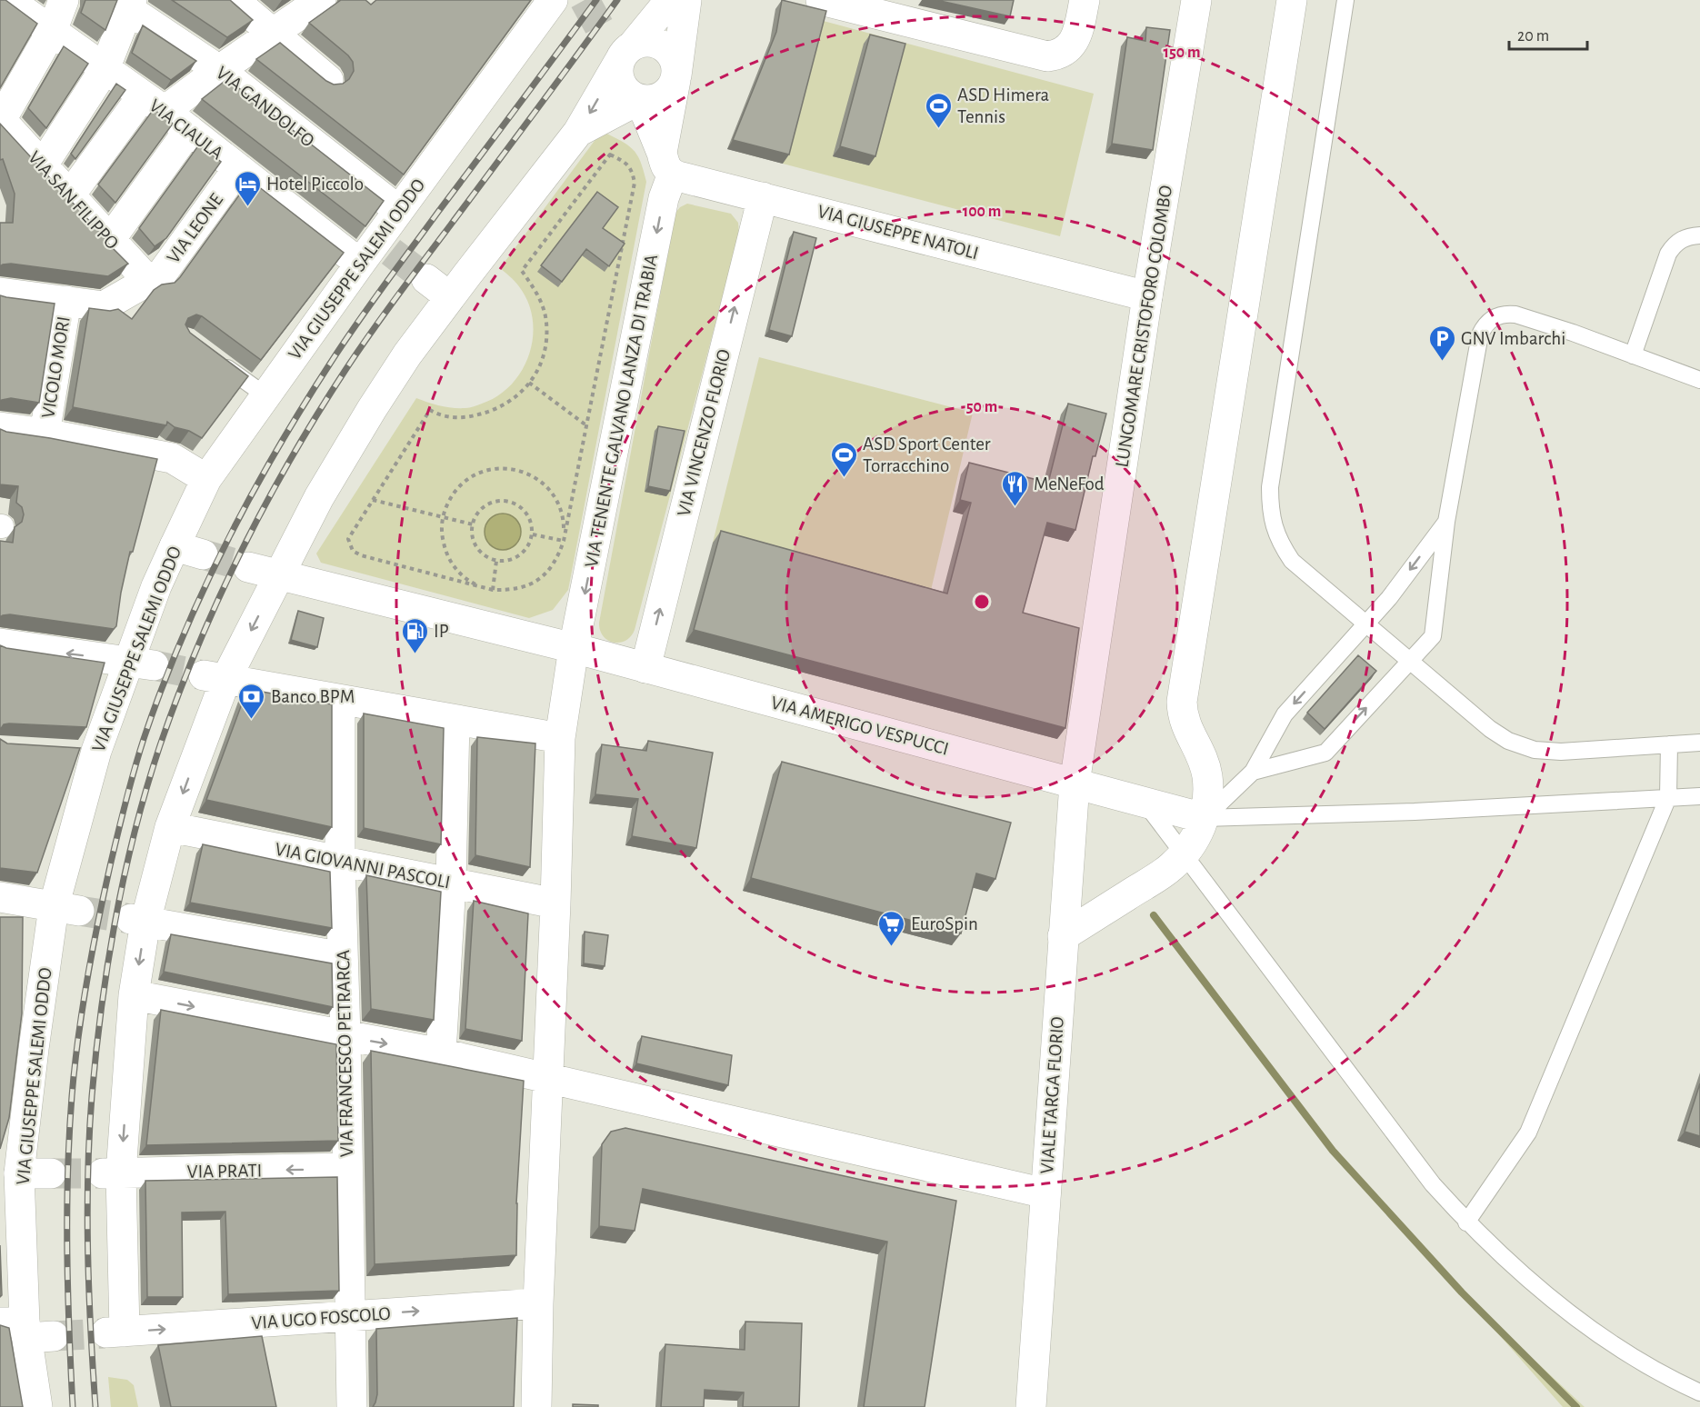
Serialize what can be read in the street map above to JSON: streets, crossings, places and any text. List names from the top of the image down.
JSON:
{
  "streets": {
    "street": [
      "VIA GANDOLFO",
      "VIA CIAULA",
      "VIA SAN FILIPPO",
      "VIA LEONE",
      "VIA GIUSEPPE NATOLI",
      "VIA GIUSEPPE SALEMI ODDO",
      "LUNGOMARE CRISTOFORO COLOMBO",
      "VICOLO MORI",
      "VIA TENENTE GALVANO LANZA DI TRABIA",
      "VIA VINCENZO FLORIO",
      "VIA AMERIGO VESPUCCI",
      "VIA GIOVANNI PASCOLI",
      "VIA FRANCESCO PETRARCA",
      "VIALE TARGA FLORIO",
      "VIA PRATI",
      "VIA UGO FOSCOLO"
    ]
  },
  "crossings": [
    ["VIA GANDOLFO", "VIA GIUSEPPE SALEMI ODDO"],
    ["VIA CIAULA", "VIA LEONE"],
    ["VIA CIAULA", "VIA GIUSEPPE SALEMI ODDO"],
    ["VIA SAN FILIPPO", "VIA LEONE"],
    ["VIA LEONE", "VICOLO MORI"],
    ["VIA GIUSEPPE NATOLI", "LUNGOMARE CRISTOFORO COLOMBO"],
    ["VIA GIUSEPPE NATOLI", "VIA TENENTE GALVANO LANZA DI TRABIA"],
    ["VIA GIUSEPPE NATOLI", "VIA VINCENZO FLORIO"],
    ["LUNGOMARE CRISTOFORO COLOMBO", "VIA AMERIGO VESPUCCI"],
    ["LUNGOMARE CRISTOFORO COLOMBO", "VIALE TARGA FLORIO"],
    ["VIA TENENTE GALVANO LANZA DI TRABIA", "VIA AMERIGO VESPUCCI"],
    ["VIA TENENTE GALVANO LANZA DI TRABIA", "VIA GIOVANNI PASCOLI"],
    ["VIA TENENTE GALVANO LANZA DI TRABIA", "VIA UGO FOSCOLO"],
    ["VIA VINCENZO FLORIO", "VIA AMERIGO VESPUCCI"],
    ["VIA AMERIGO VESPUCCI", "VIALE TARGA FLORIO"],
    ["VIA GIOVANNI PASCOLI", "VIA FRANCESCO PETRARCA"],
    ["VIA FRANCESCO PETRARCA", "VIA PRATI"],
    ["VIA FRANCESCO PETRARCA", "VIA UGO FOSCOLO"],
    ["VIA PRATI", "VIA UGO FOSCOLO"]
  ],
  "places": {
    "sports": ["ASD Himera Tennis", "ASD Sport Center Torracchino"],
    "hotel": ["Hotel Piccolo"],
    "parking": ["GNV Imbarchi"],
    "restaurant": ["MeNeFod"],
    "fuel station": ["IP"],
    "bank": ["Banco BPM"],
    "supermarket": ["EuroSpin"]
  },
  "scale_bar": "20 m",
  "rings": ["150 m", "100 m", "50 m"]
}
